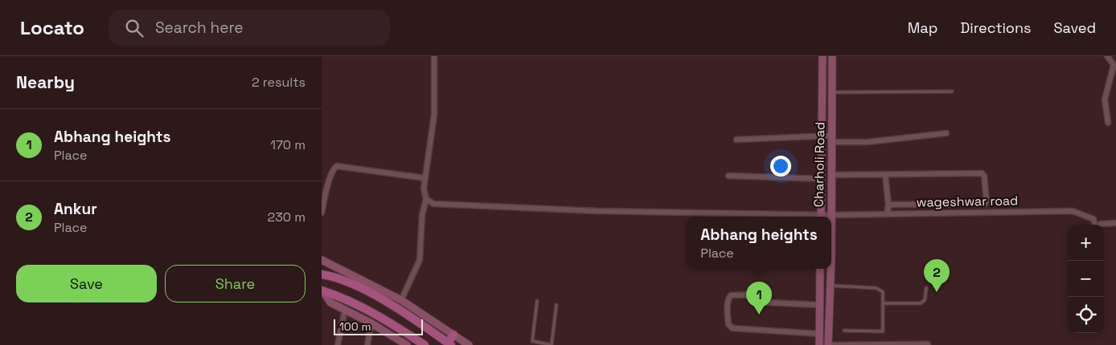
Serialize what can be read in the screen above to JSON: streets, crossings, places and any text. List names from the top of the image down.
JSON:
{
  "streets": {
    "street": ["Charholi Road", "wageshwar road"]
  },
  "crossings": [
    ["Charholi Road", "wageshwar road"]
  ],
  "scale_bar": "100 m",
  "page": {
    "header": "Locato",
    "search": "Search here",
    "nav": ["Map", "Directions", "Saved"],
    "heading": ["Nearby", "2 results"],
    "list": [
      {
        "mark": "1",
        "name": "Abhang heights",
        "note": "Place",
        "value": "170 m"
      },
      {
        "mark": "2",
        "name": "Ankur",
        "note": "Place",
        "value": "230 m"
      }
    ],
    "popup": ["Abhang heights", "Place"],
    "map_buttons": ["+", "−"],
    "buttons": ["Save", "Share"],
    "pins": ["2", "1"],
    "scale": "100 m"
  }
}
